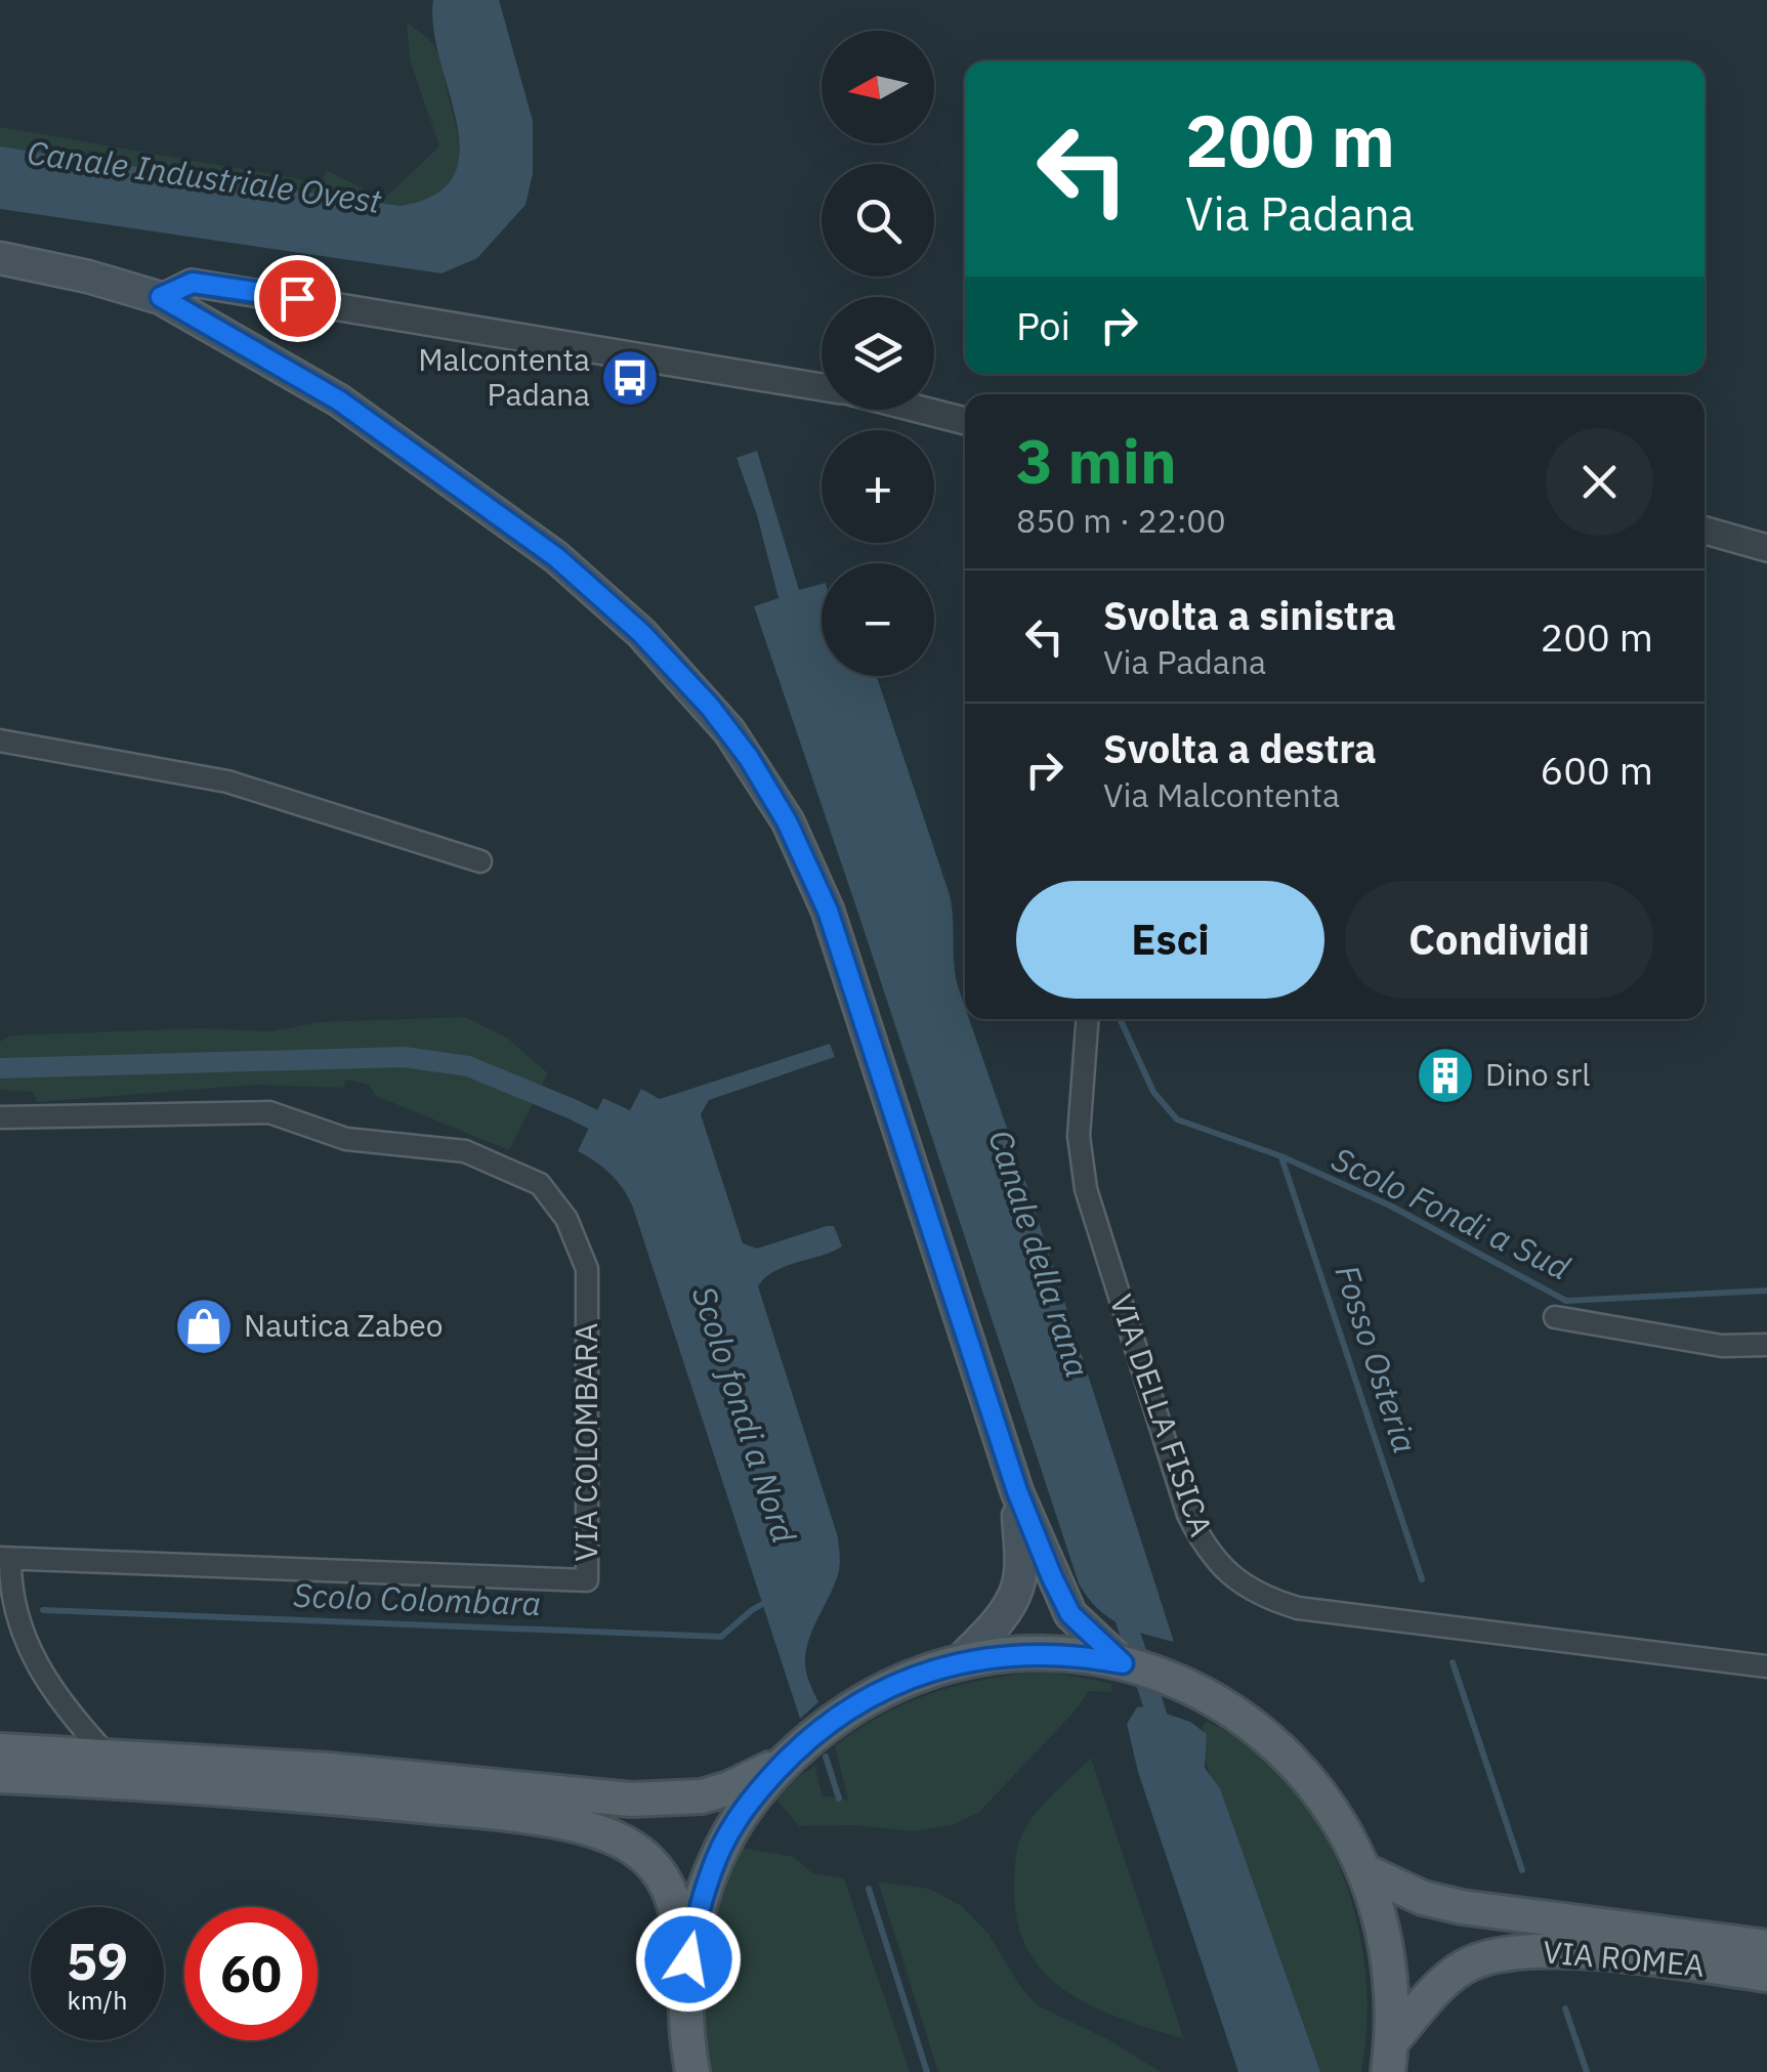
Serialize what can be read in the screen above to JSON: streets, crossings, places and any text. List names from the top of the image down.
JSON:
{
  "streets": {
    "main road": ["VIA ROMEA"],
    "street": ["VIA DELLA FISICA", "VIA COLOMBARA"]
  },
  "water": [
    "Canale Industriale Ovest",
    "Scolo Fondi a Sud",
    "Canale della rana",
    "Fosso Osteria",
    "Scolo fondi a Nord",
    "Scolo Colombara"
  ],
  "places": {
    "bus stop": ["Malcontenta Padana"],
    "building": ["Dino srl"],
    "shop": ["Nautica Zabeo"]
  },
  "north": "left",
  "page": {
    "map_buttons": ["+", "−"],
    "turn": ["200 m", "Via Padana"],
    "then": "Poi",
    "heading": ["3 min", "850 m · 22:00"],
    "list": [
      {
        "name": "Svolta a sinistra",
        "note": "Via Padana",
        "value": "200 m"
      },
      {
        "name": "Svolta a destra",
        "note": "Via Malcontenta",
        "value": "600 m"
      }
    ],
    "buttons": ["Esci", "Condividi"],
    "speed": "59 km/h",
    "limit": "60"
  }
}
